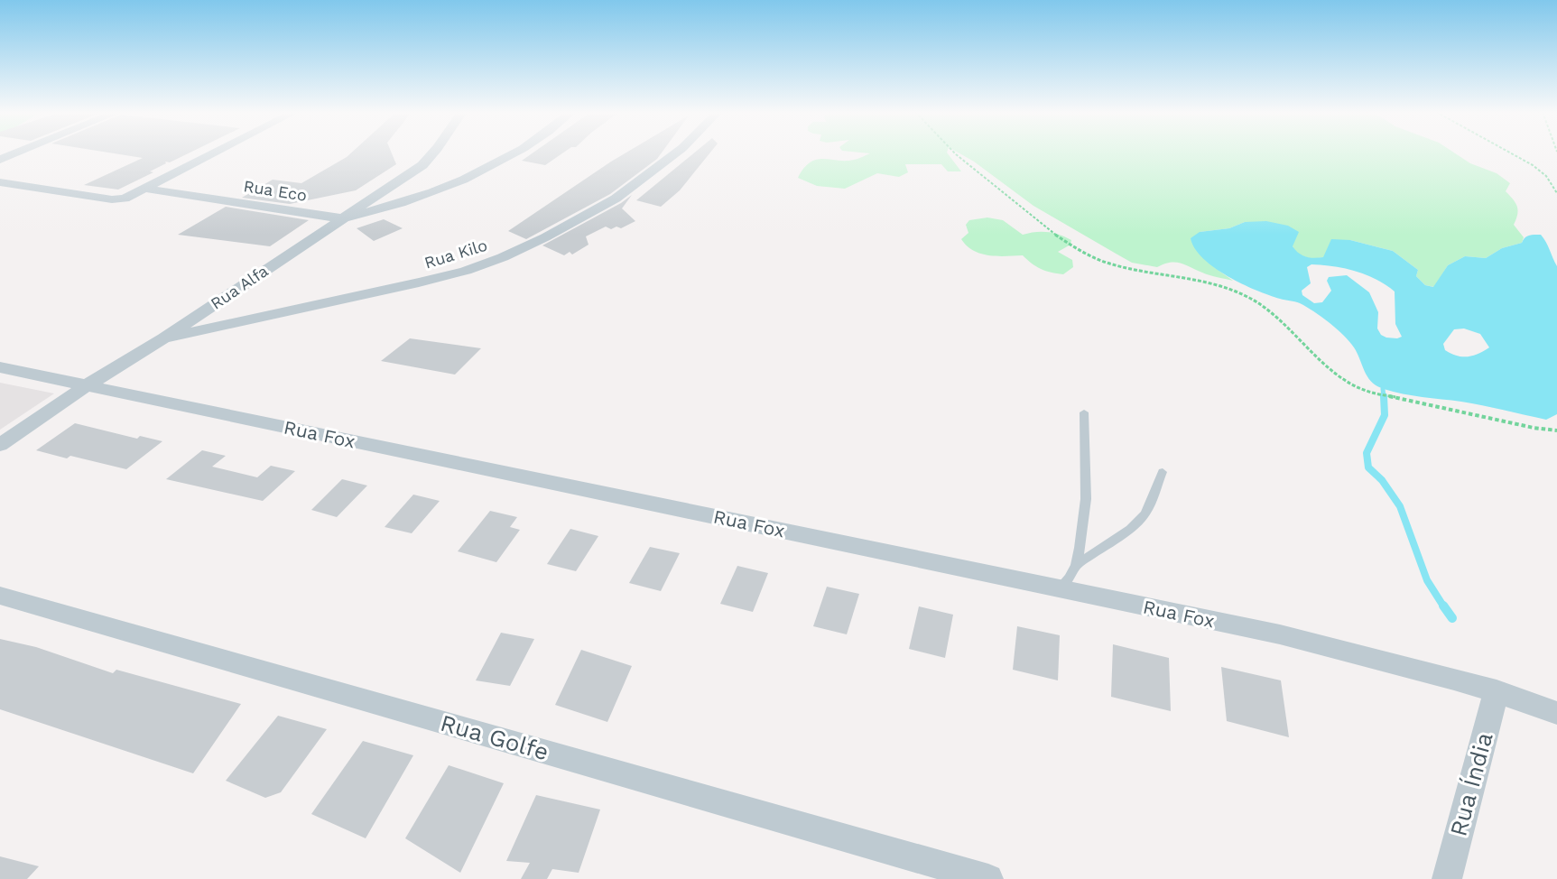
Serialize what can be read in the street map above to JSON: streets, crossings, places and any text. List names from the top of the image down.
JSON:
{
  "streets": {
    "street": [
      "Rua Eco",
      "Rua Kilo",
      "Rua Alfa",
      "Rua Fox",
      "Rua Golfe",
      "Rua Índia"
    ]
  },
  "crossings": [
    ["Rua Eco", "Rua Alfa"],
    ["Rua Kilo", "Rua Alfa"],
    ["Rua Alfa", "Rua Fox"],
    ["Rua Fox", "Rua Índia"]
  ]
}
